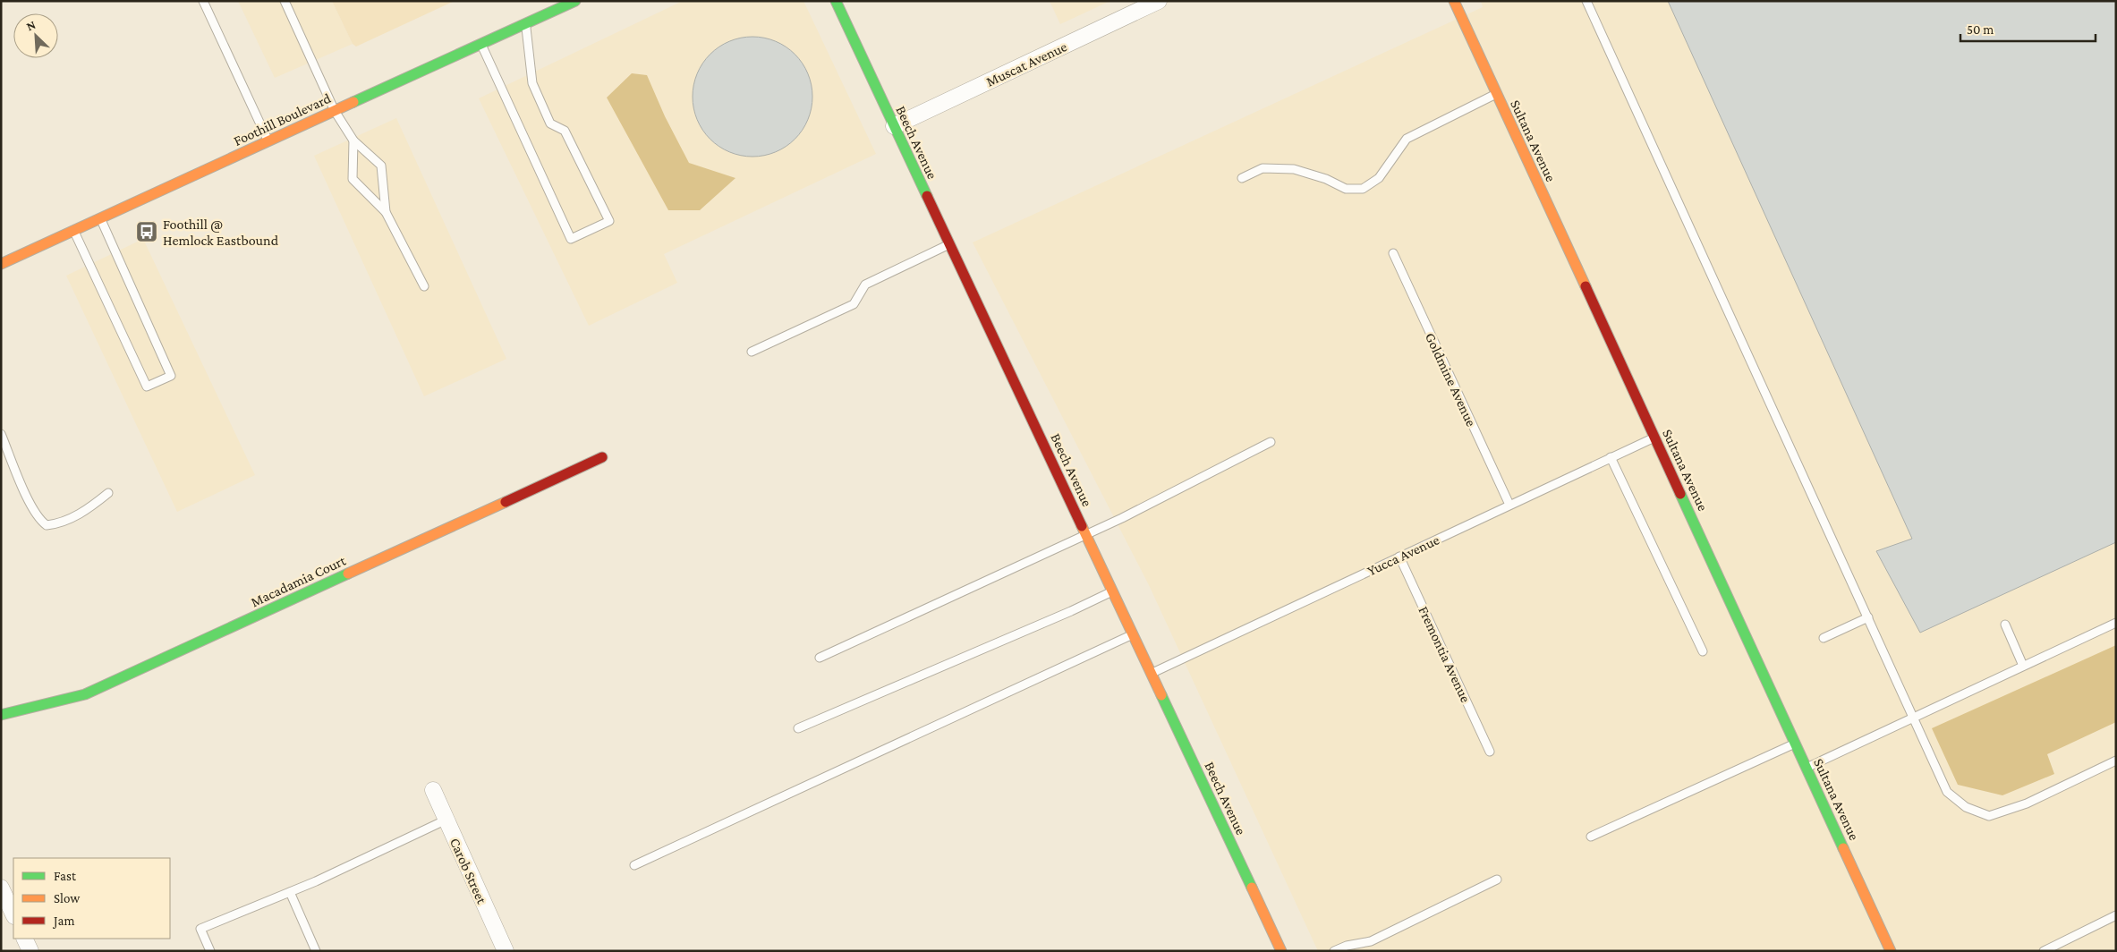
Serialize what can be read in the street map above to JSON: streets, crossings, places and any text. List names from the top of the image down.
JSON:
{
  "streets": {
    "main road": [
      "Foothill Boulevard",
      "Sultana Avenue",
      "Beech Avenue",
      "Macadamia Court"
    ],
    "street": ["Muscat Avenue", "Carob Street"],
    "lane": ["Goldmine Avenue", "Yucca Avenue", "Fremontia Avenue"]
  },
  "crossings": [
    ["Muscat Avenue", "Beech Avenue"],
    ["Sultana Avenue", "Yucca Avenue"],
    ["Beech Avenue", "Yucca Avenue"],
    ["Goldmine Avenue", "Yucca Avenue"],
    ["Yucca Avenue", "Fremontia Avenue"]
  ],
  "places": {
    "bus stop": ["Foothill @ Hemlock Eastbound"]
  },
  "legend": ["Fast", "Slow", "Jam"],
  "scale_bar": "50 m",
  "north": "top left"
}
